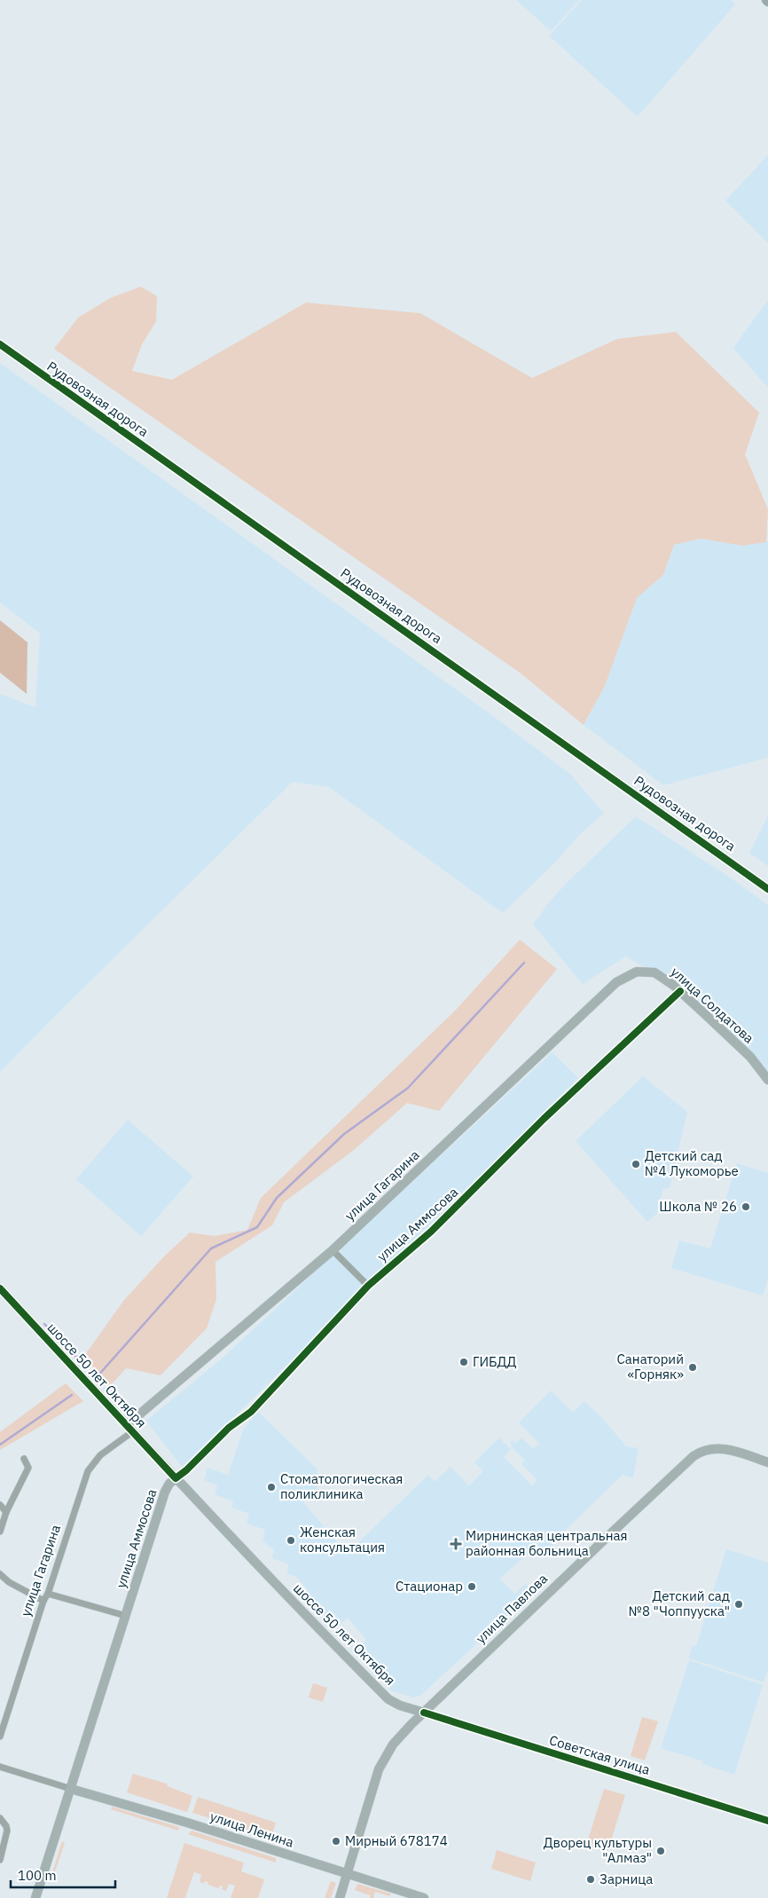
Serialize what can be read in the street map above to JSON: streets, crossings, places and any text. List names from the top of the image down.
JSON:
{
  "streets": {
    "main road": [
      "улица Солдатова",
      "улица Гагарина",
      "улица Аммосова",
      "шоссе 50 лет Октября",
      "улица Павлова",
      "улица Ленина"
    ],
    "street": ["Рудовозная дорога", "Советская улица"]
  },
  "crossings": [
    ["улица Солдатова", "улица Гагарина"],
    ["улица Солдатова", "улица Аммосова"],
    ["улица Гагарина", "шоссе 50 лет Октября"],
    ["улица Аммосова", "шоссе 50 лет Октября"],
    ["улица Аммосова", "улица Ленина"],
    ["шоссе 50 лет Октября", "улица Павлова"],
    ["шоссе 50 лет Октября", "Советская улица"],
    ["улица Павлова", "Советская улица"],
    ["улица Павлова", "улица Ленина"]
  ],
  "places": {
    "other": [
      "Детский сад №4 Лукоморье",
      "Школа № 26",
      "ГИБДД",
      "Санаторий «Горняк»",
      "Стоматологическая поликлиника",
      "Женская консультация",
      "Стационар",
      "Детский сад №8 \"Чоппууска\"",
      "Мирный 678174",
      "Дворец культуры \"Алмаз\"",
      "Зарница"
    ],
    "health": ["Мирнинская центральная районная больница"]
  },
  "scale_bar": "100 m"
}
